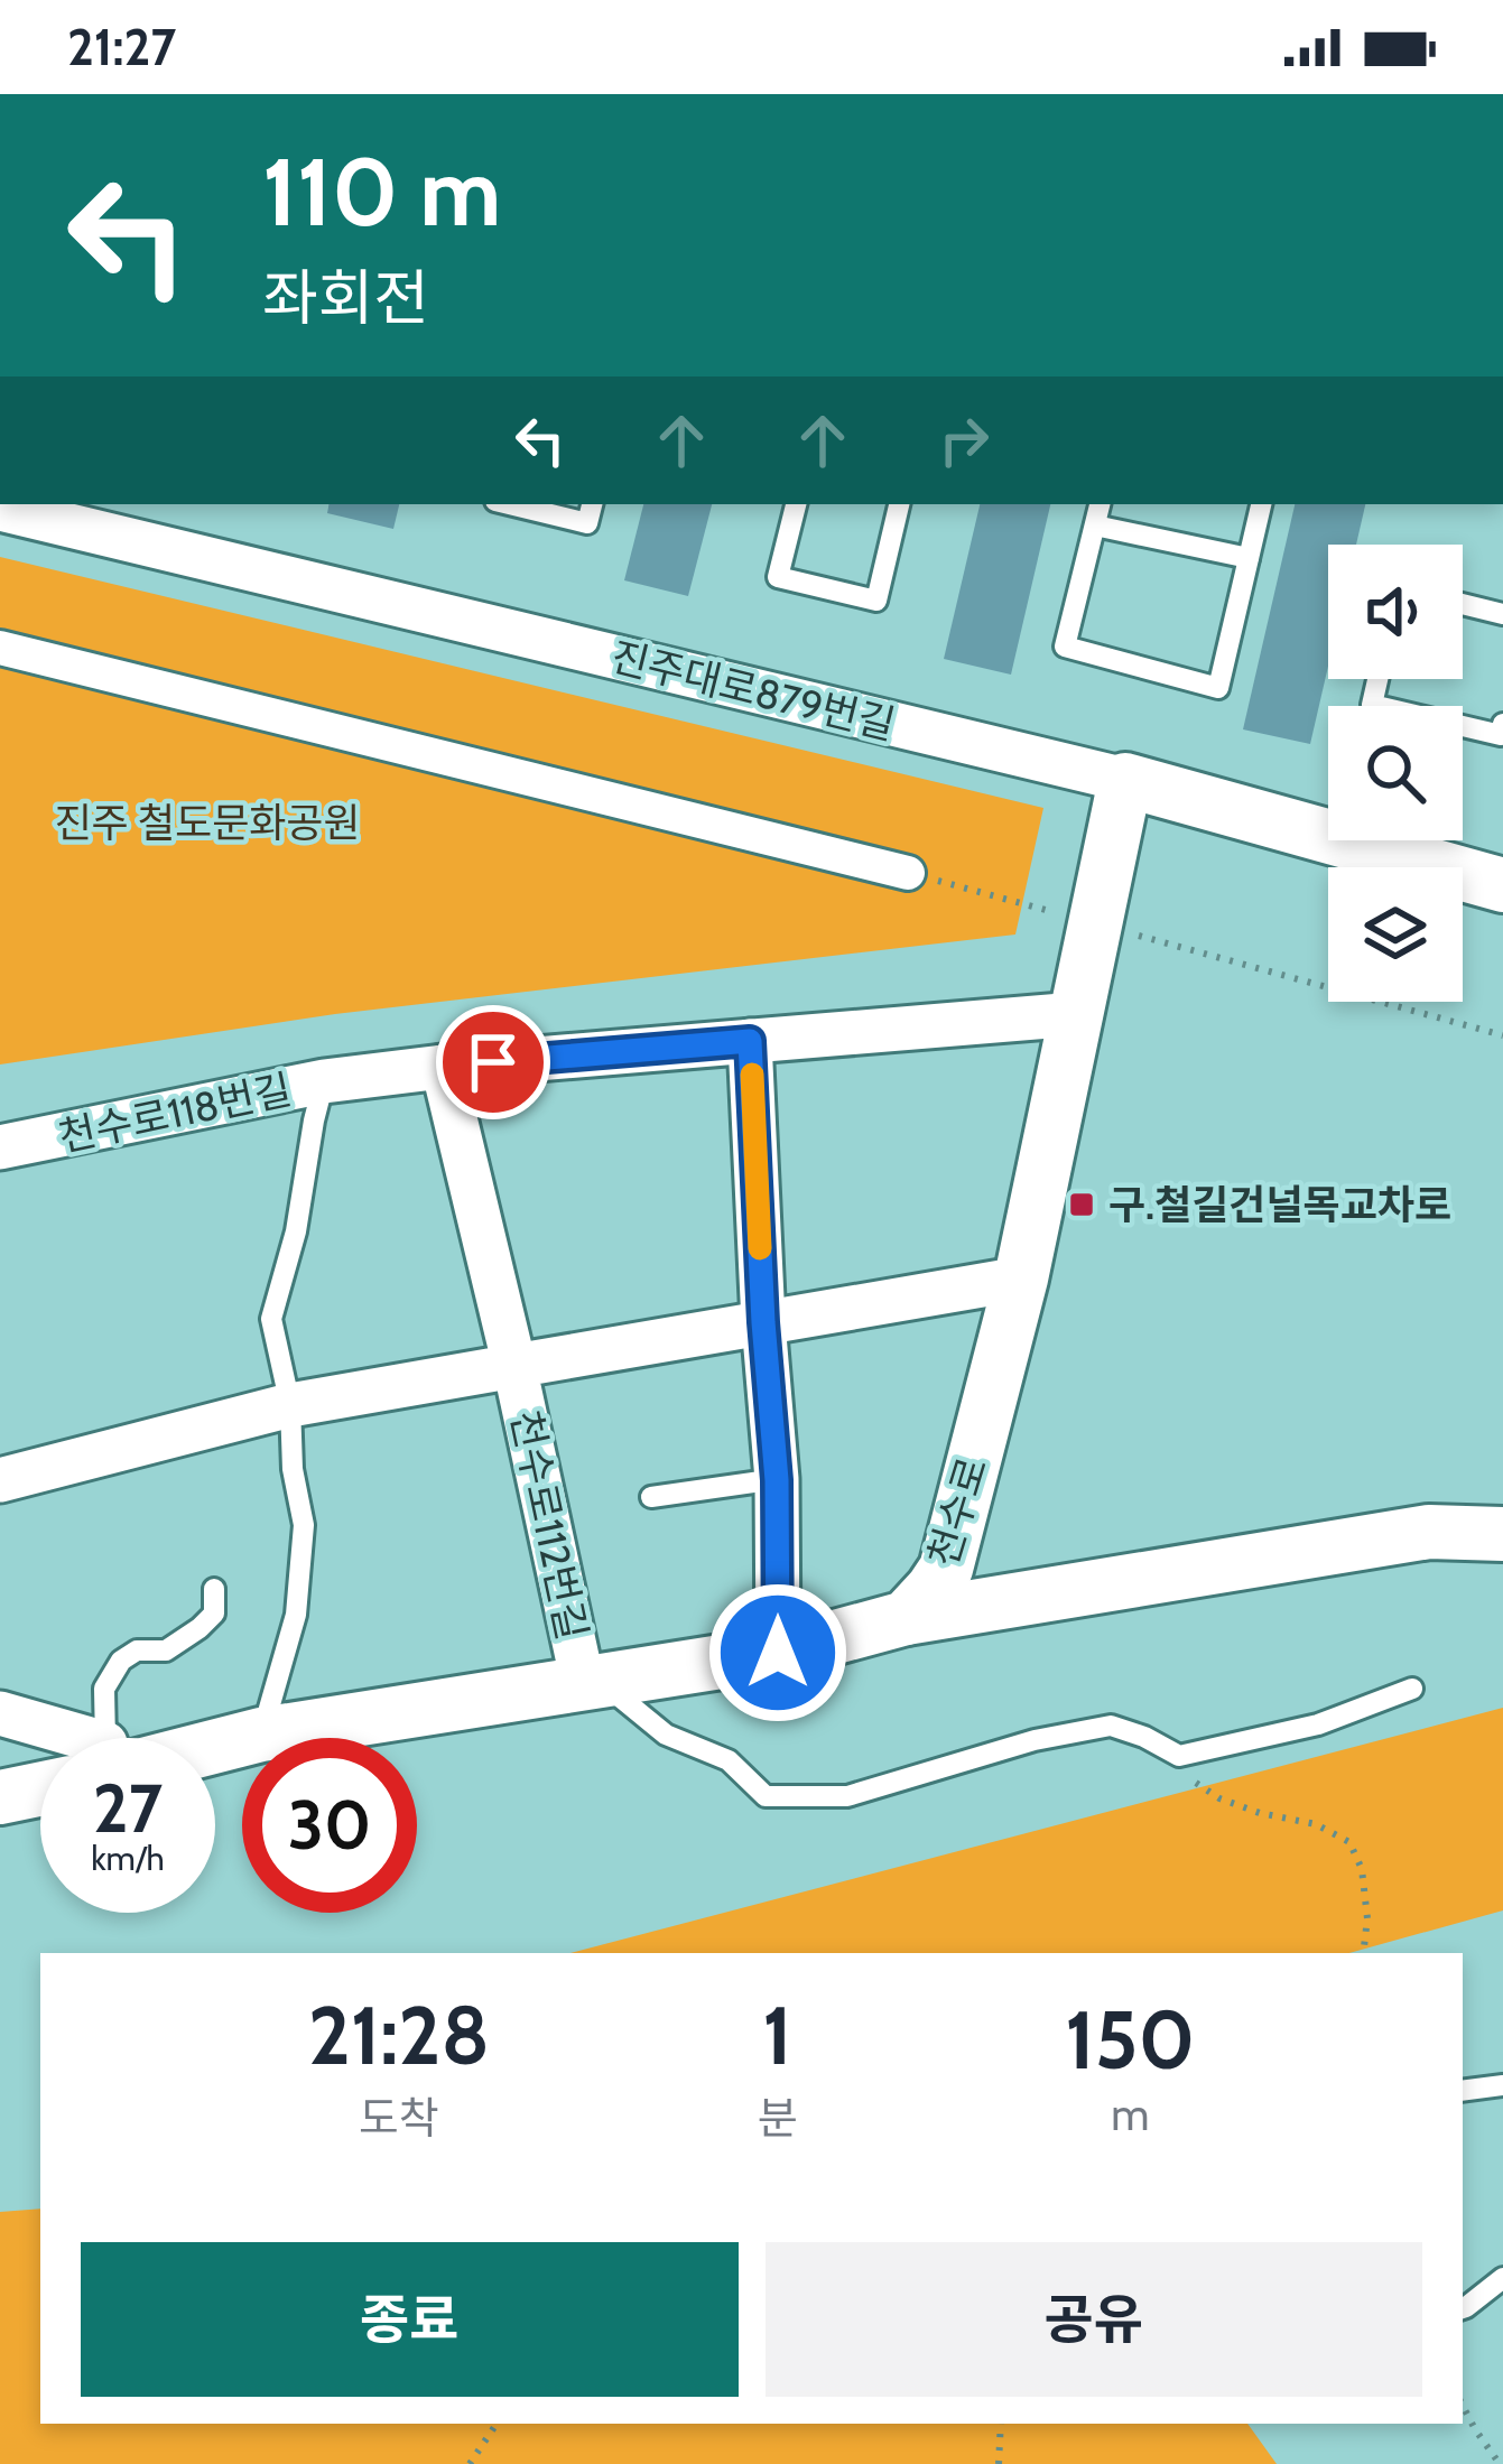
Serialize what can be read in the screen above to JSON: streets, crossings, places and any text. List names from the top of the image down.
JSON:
{
  "streets": {
    "street": [
      "진주대로879번길",
      "천수로118번길",
      "천수로",
      "천수로112번길"
    ]
  },
  "crossings": [
    ["진주대로879번길", "천수로"],
    ["천수로118번길", "천수로112번길"],
    ["천수로", "천수로112번길"]
  ],
  "parks": ["진주 철도문화공원"],
  "places": {
    "transit": ["구.철길건널목교차로"]
  },
  "page": {
    "status": "21:27",
    "turn": ["110 m", "좌회전"],
    "speed": "27 km/h",
    "limit": "30",
    "eta": [
      "21:28",
      "도착",
      "1",
      "분",
      "150",
      "m"
    ],
    "buttons": ["종료", "공유"]
  }
}
